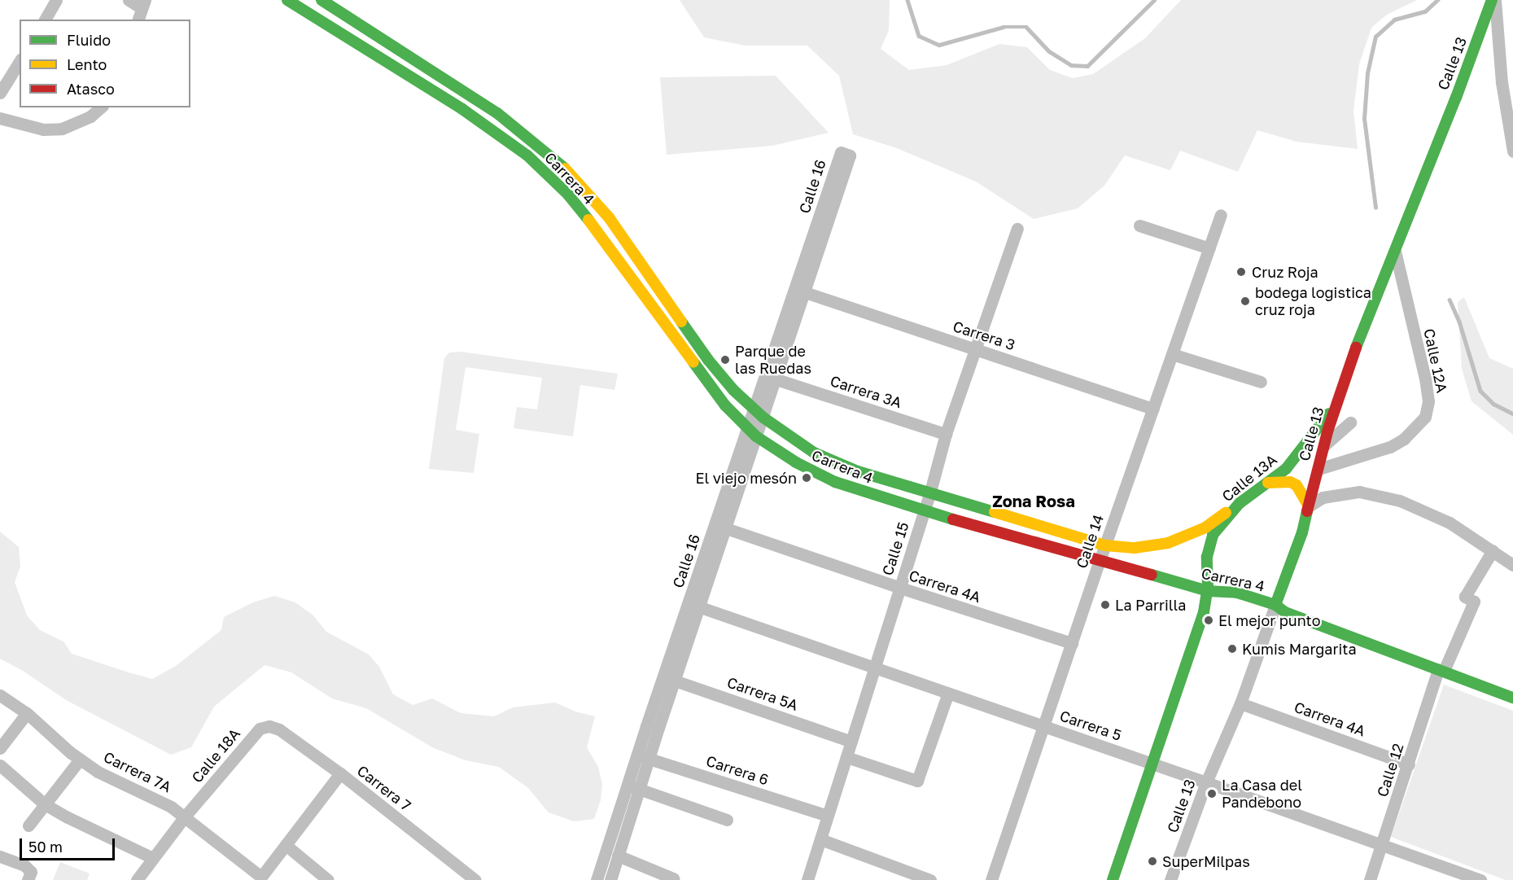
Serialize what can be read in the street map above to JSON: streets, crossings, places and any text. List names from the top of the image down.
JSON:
{
  "streets": {
    "main road": ["Calle 13", "Carrera 4", "Calle 13A"],
    "street": [
      "Calle 16",
      "Carrera 3",
      "Calle 12A",
      "Carrera 3A",
      "Calle 14",
      "Calle 15",
      "Carrera 4A",
      "Carrera 5A",
      "Carrera 5",
      "Calle 18A",
      "Carrera 6",
      "Calle 12",
      "Carrera 7A",
      "Carrera 7"
    ]
  },
  "crossings": [
    ["Calle 13", "Carrera 4"],
    ["Calle 13", "Calle 12A"],
    ["Calle 13", "Calle 13A"],
    ["Calle 13", "Carrera 4A"],
    ["Calle 13", "Carrera 5"],
    ["Carrera 4", "Calle 16"],
    ["Carrera 4", "Calle 13A"],
    ["Carrera 4", "Calle 14"],
    ["Carrera 4", "Calle 15"],
    ["Carrera 4", "Calle 12"],
    ["Calle 16", "Carrera 3"],
    ["Calle 16", "Carrera 3A"],
    ["Calle 16", "Carrera 4A"],
    ["Calle 16", "Carrera 5A"],
    ["Calle 16", "Carrera 5"],
    ["Calle 16", "Carrera 6"],
    ["Carrera 3", "Calle 14"],
    ["Carrera 3", "Calle 15"],
    ["Carrera 3A", "Calle 15"],
    ["Calle 13A", "Carrera 5"],
    ["Calle 14", "Carrera 4A"],
    ["Calle 14", "Carrera 5"],
    ["Calle 15", "Carrera 4A"],
    ["Calle 15", "Carrera 5A"],
    ["Calle 15", "Carrera 5"],
    ["Calle 15", "Carrera 6"],
    ["Carrera 4A", "Calle 12"],
    ["Carrera 5", "Calle 12"],
    ["Calle 18A", "Carrera 7A"],
    ["Calle 18A", "Carrera 7"]
  ],
  "districts": ["Zona Rosa"],
  "places": [
    "Cruz Roja",
    "bodega logistica cruz roja",
    "Parque de las Ruedas",
    "El viejo mesón",
    "La Parrilla",
    "El mejor punto",
    "Kumis Margarita",
    "La Casa del Pandebono",
    "SuperMilpas"
  ],
  "legend": ["Fluido", "Lento", "Atasco"],
  "scale_bar": "50 m"
}
